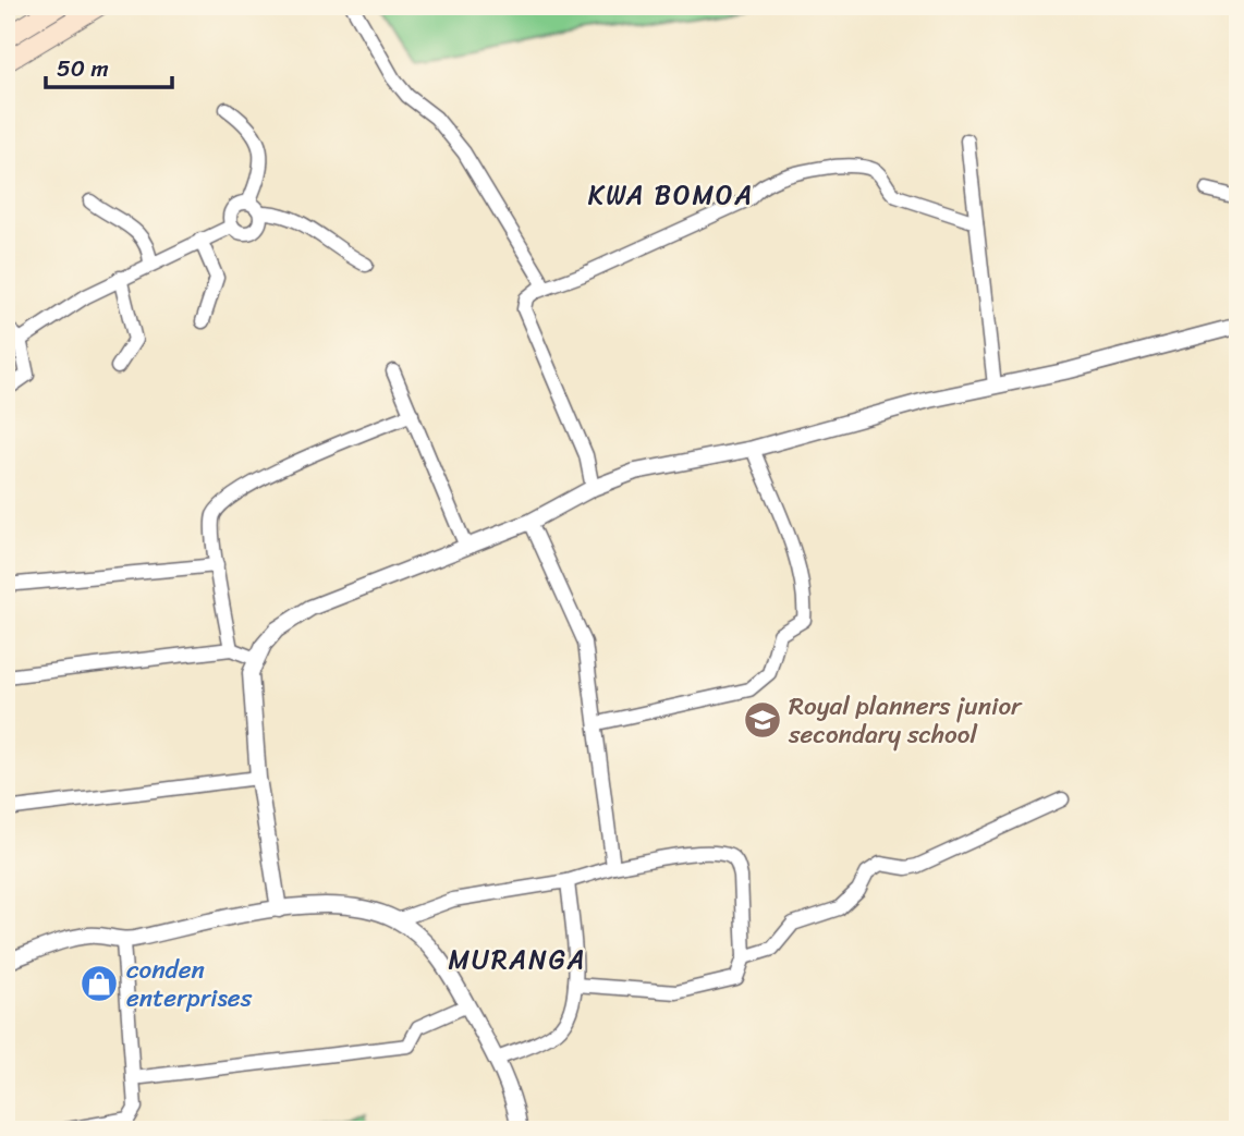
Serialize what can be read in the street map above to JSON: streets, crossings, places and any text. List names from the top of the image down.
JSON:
{
  "districts": ["KWA BOMOA", "MURANGA"],
  "places": {
    "school or university": ["Royal planners junior secondary school"],
    "shop": ["conden enterprises"]
  },
  "scale_bar": "50 m"
}
